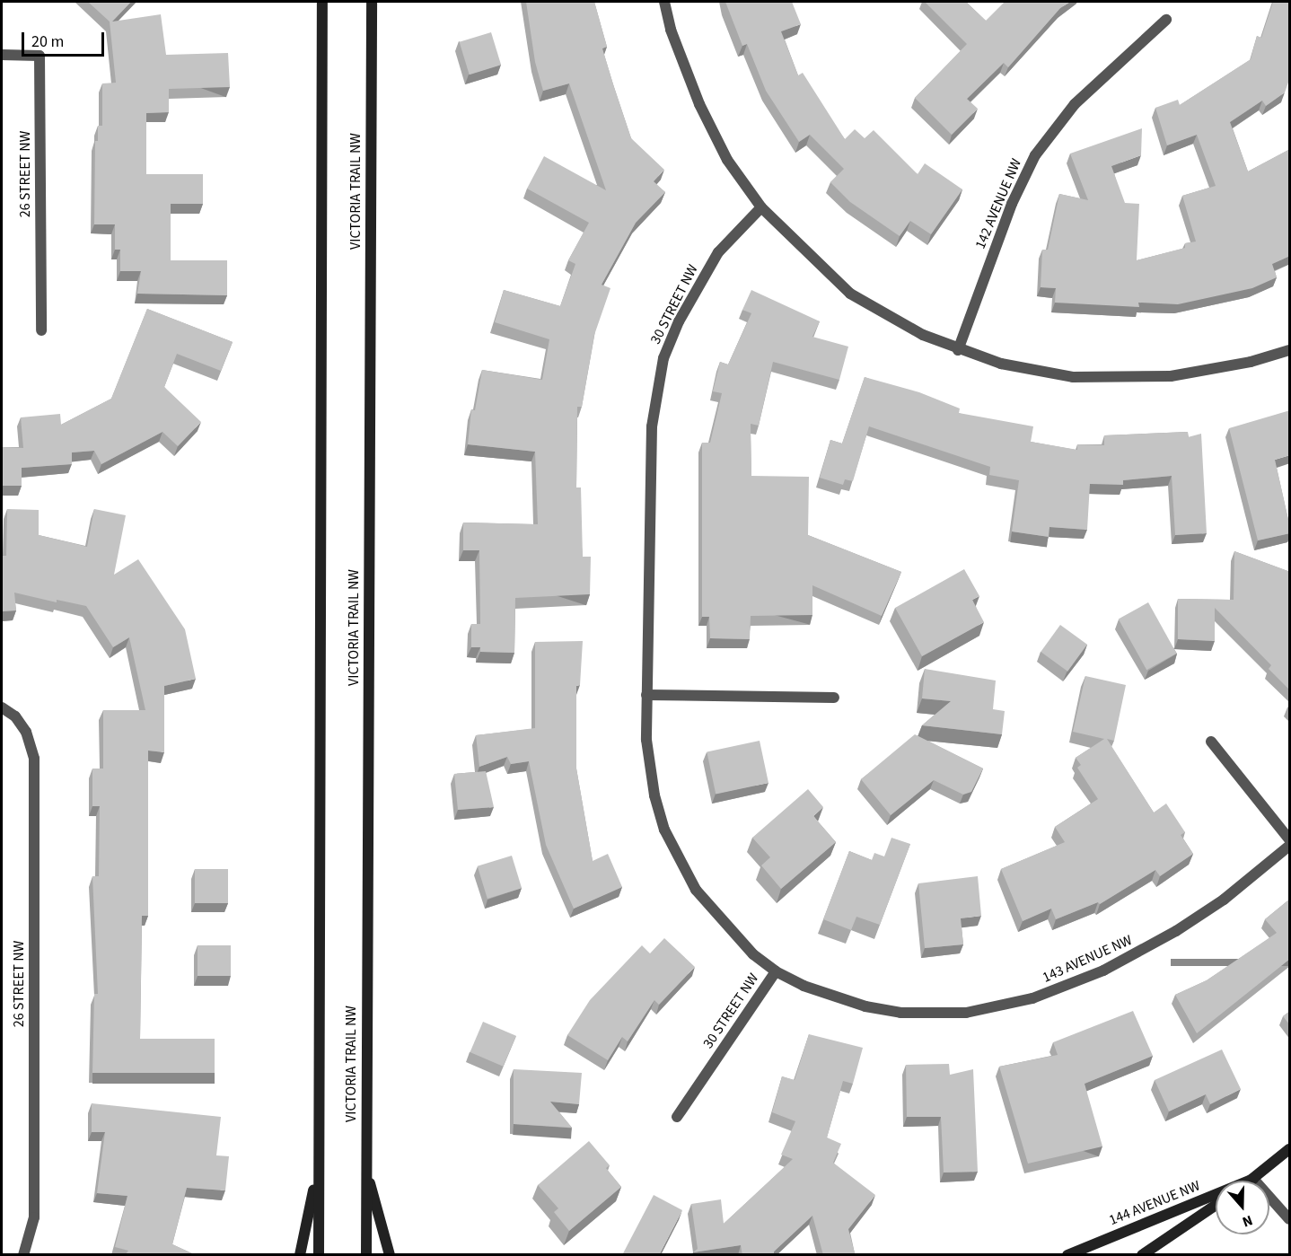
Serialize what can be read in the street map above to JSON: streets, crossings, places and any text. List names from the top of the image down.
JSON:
{
  "streets": {
    "main road": ["VICTORIA TRAIL NW", "144 AVENUE NW"],
    "street": [
      "26 STREET NW",
      "142 AVENUE NW",
      "30 STREET NW",
      "143 AVENUE NW"
    ]
  },
  "crossings": [
    ["30 STREET NW", "143 AVENUE NW"]
  ],
  "scale_bar": "20 m",
  "north": "bottom"
}
